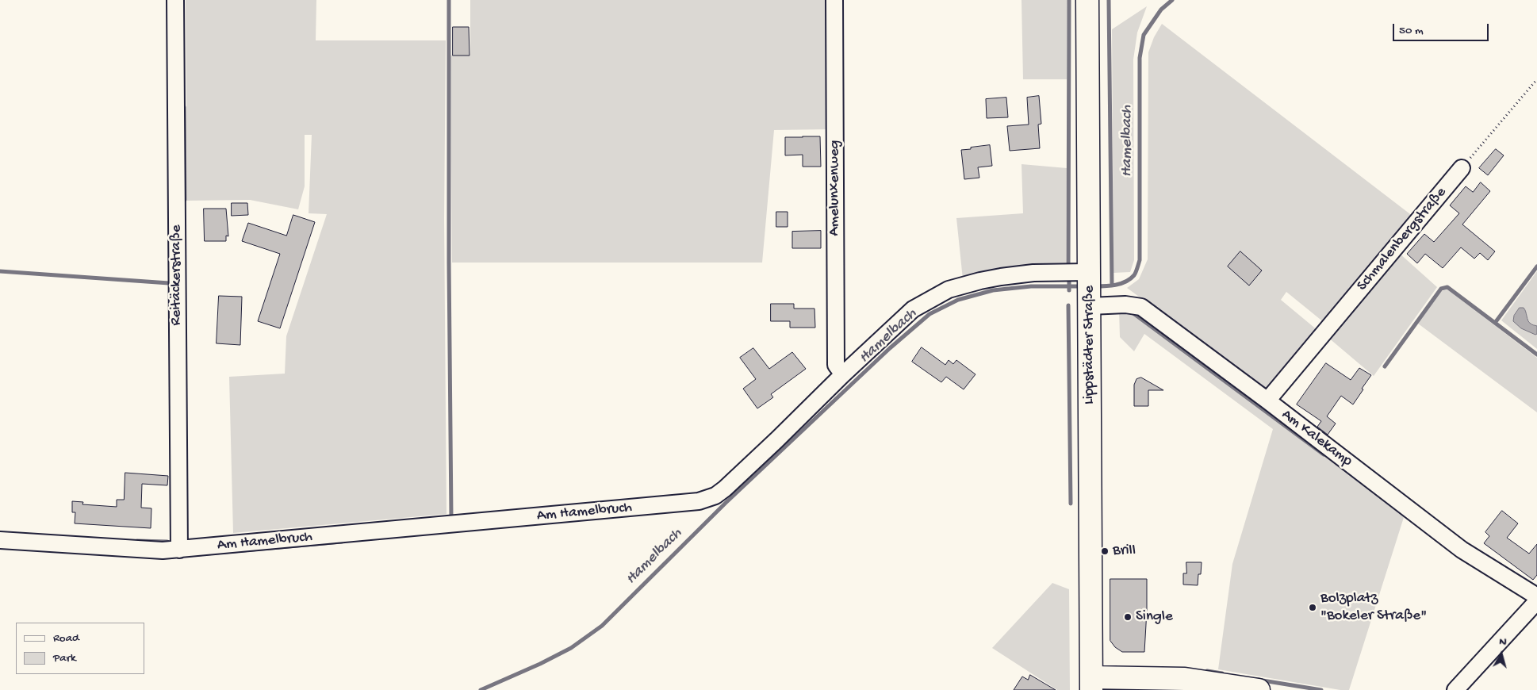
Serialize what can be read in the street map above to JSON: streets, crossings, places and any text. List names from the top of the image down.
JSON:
{
  "streets": {
    "street": [
      "Amelunxenweg",
      "Schmalenbergstraße",
      "Reitäckerstraße",
      "Lippstädter Straße",
      "Am Kalekamp",
      "Am Hamelbruch"
    ]
  },
  "crossings": [
    ["Amelunxenweg", "Am Hamelbruch"],
    ["Schmalenbergstraße", "Am Kalekamp"],
    ["Reitäckerstraße", "Am Hamelbruch"],
    ["Lippstädter Straße", "Am Kalekamp"],
    ["Lippstädter Straße", "Am Hamelbruch"],
    ["Am Kalekamp", "Am Hamelbruch"]
  ],
  "water": ["Hamelbach"],
  "places": ["Brill", "Bolzplatz \"Bokeler Straße\"", "Single"],
  "legend": ["Road", "Park"],
  "scale_bar": "50 m",
  "north": "top"
}
